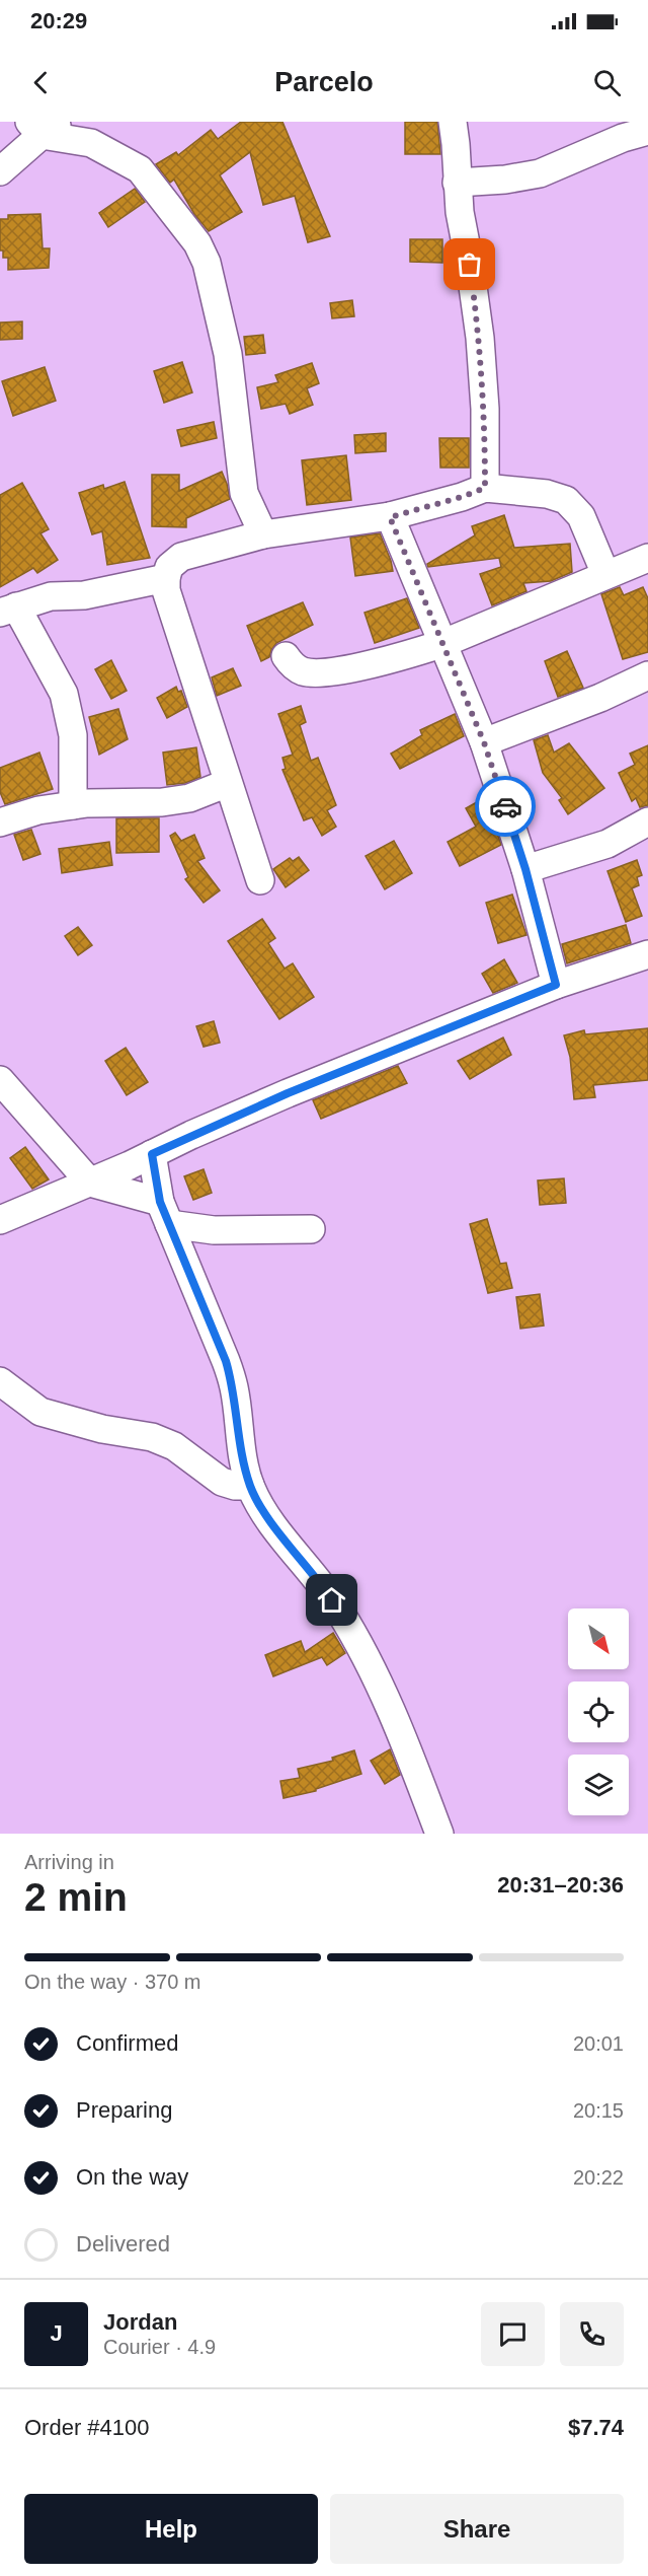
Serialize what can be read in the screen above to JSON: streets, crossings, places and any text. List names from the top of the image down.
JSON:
{
  "north": "bottom right",
  "page": {
    "status": "20:29",
    "header": "Parcelo",
    "heading": ["2 min", "Arriving in", "20:31–20:36"],
    "panel": [
      "Jordan",
      "Courier · 4.9",
      "Order #4100",
      "$7.74"
    ],
    "bar": "On the way · 370 m",
    "list": [
      ["Confirmed", "20:01"],
      ["Preparing", "20:15"],
      ["On the way", "20:22"],
      "Delivered"
    ],
    "round": "J",
    "buttons": ["Help", "Share"]
  }
}
